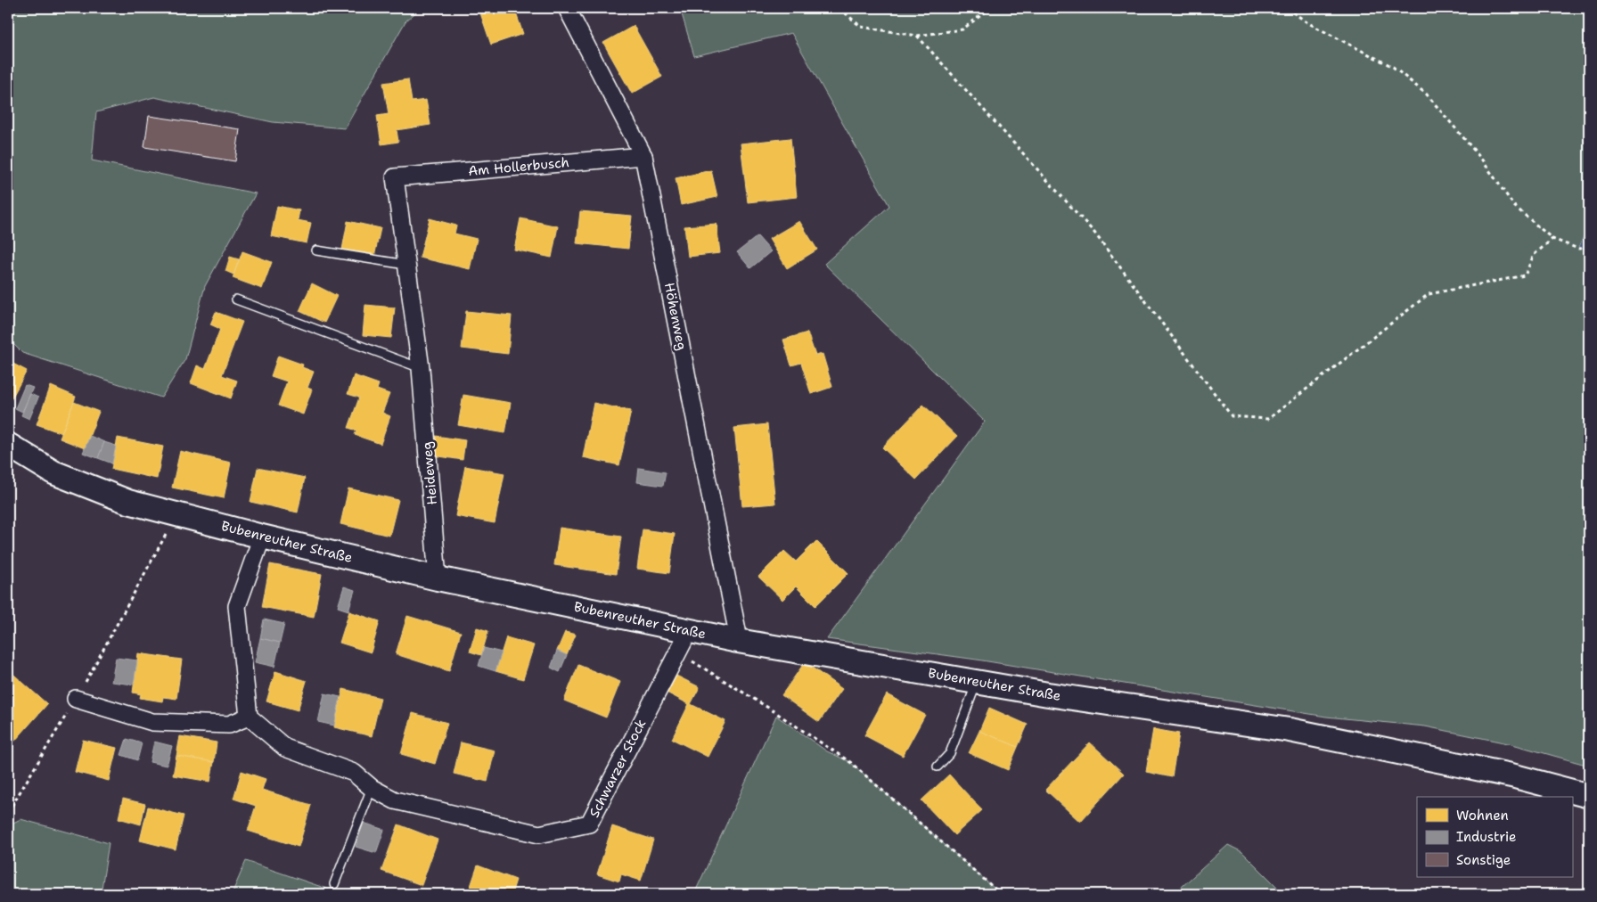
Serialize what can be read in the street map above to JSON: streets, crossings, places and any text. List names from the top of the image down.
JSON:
{
  "streets": {
    "street": [
      "Am Hollerbusch",
      "Höhenweg",
      "Heideweg",
      "Bubenreuther Straße",
      "Schwarzer Stock"
    ]
  },
  "crossings": [
    ["Am Hollerbusch", "Höhenweg"],
    ["Am Hollerbusch", "Heideweg"],
    ["Höhenweg", "Bubenreuther Straße"],
    ["Heideweg", "Bubenreuther Straße"],
    ["Bubenreuther Straße", "Schwarzer Stock"]
  ],
  "legend": ["Wohnen", "Industrie", "Sonstige"]
}
